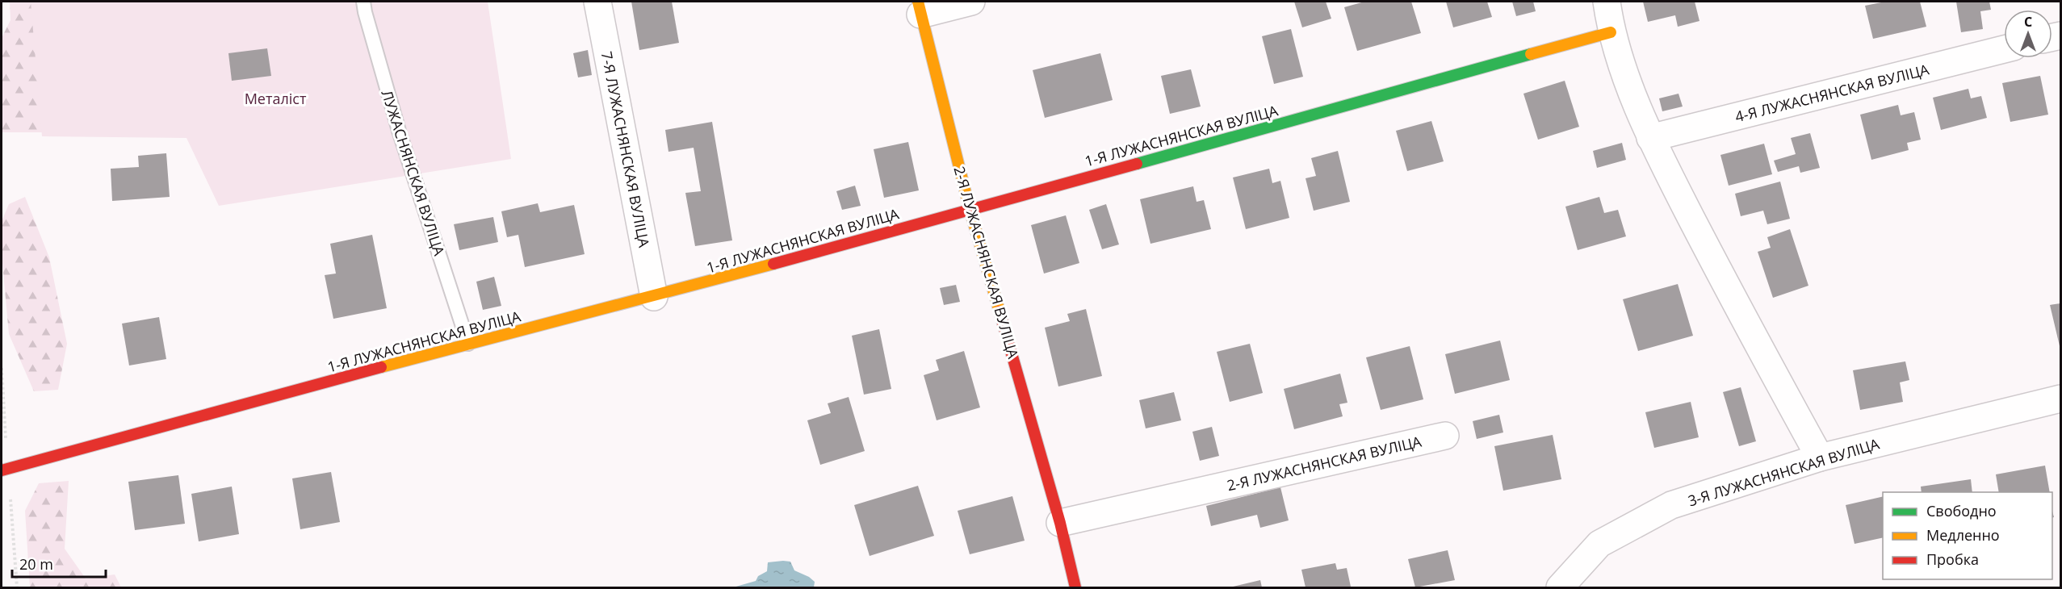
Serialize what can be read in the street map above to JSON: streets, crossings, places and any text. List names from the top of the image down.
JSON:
{
  "streets": {
    "street": [
      "4-Я ЛУЖАСНЯНСКАЯ ВУЛІЦА",
      "1-Я ЛУЖАСНЯНСКАЯ ВУЛІЦА",
      "7-Я ЛУЖАСНЯНСКАЯ ВУЛІЦА",
      "2-Я ЛУЖАСНЯНСКАЯ ВУЛІЦА",
      "3-Я ЛУЖАСНЯНСКАЯ ВУЛІЦА"
    ],
    "lane": ["ЛУЖАСНЯНСКАЯ ВУЛІЦА"]
  },
  "crossings": [
    ["1-Я ЛУЖАСНЯНСКАЯ ВУЛІЦА", "7-Я ЛУЖАСНЯНСКАЯ ВУЛІЦА"],
    ["1-Я ЛУЖАСНЯНСКАЯ ВУЛІЦА", "ЛУЖАСНЯНСКАЯ ВУЛІЦА"],
    ["1-Я ЛУЖАСНЯНСКАЯ ВУЛІЦА", "2-Я ЛУЖАСНЯНСКАЯ ВУЛІЦА"]
  ],
  "parks": ["Металіст"],
  "legend": ["Свободно", "Медленно", "Пробка"],
  "scale_bar": "20 m",
  "north": "top"
}
